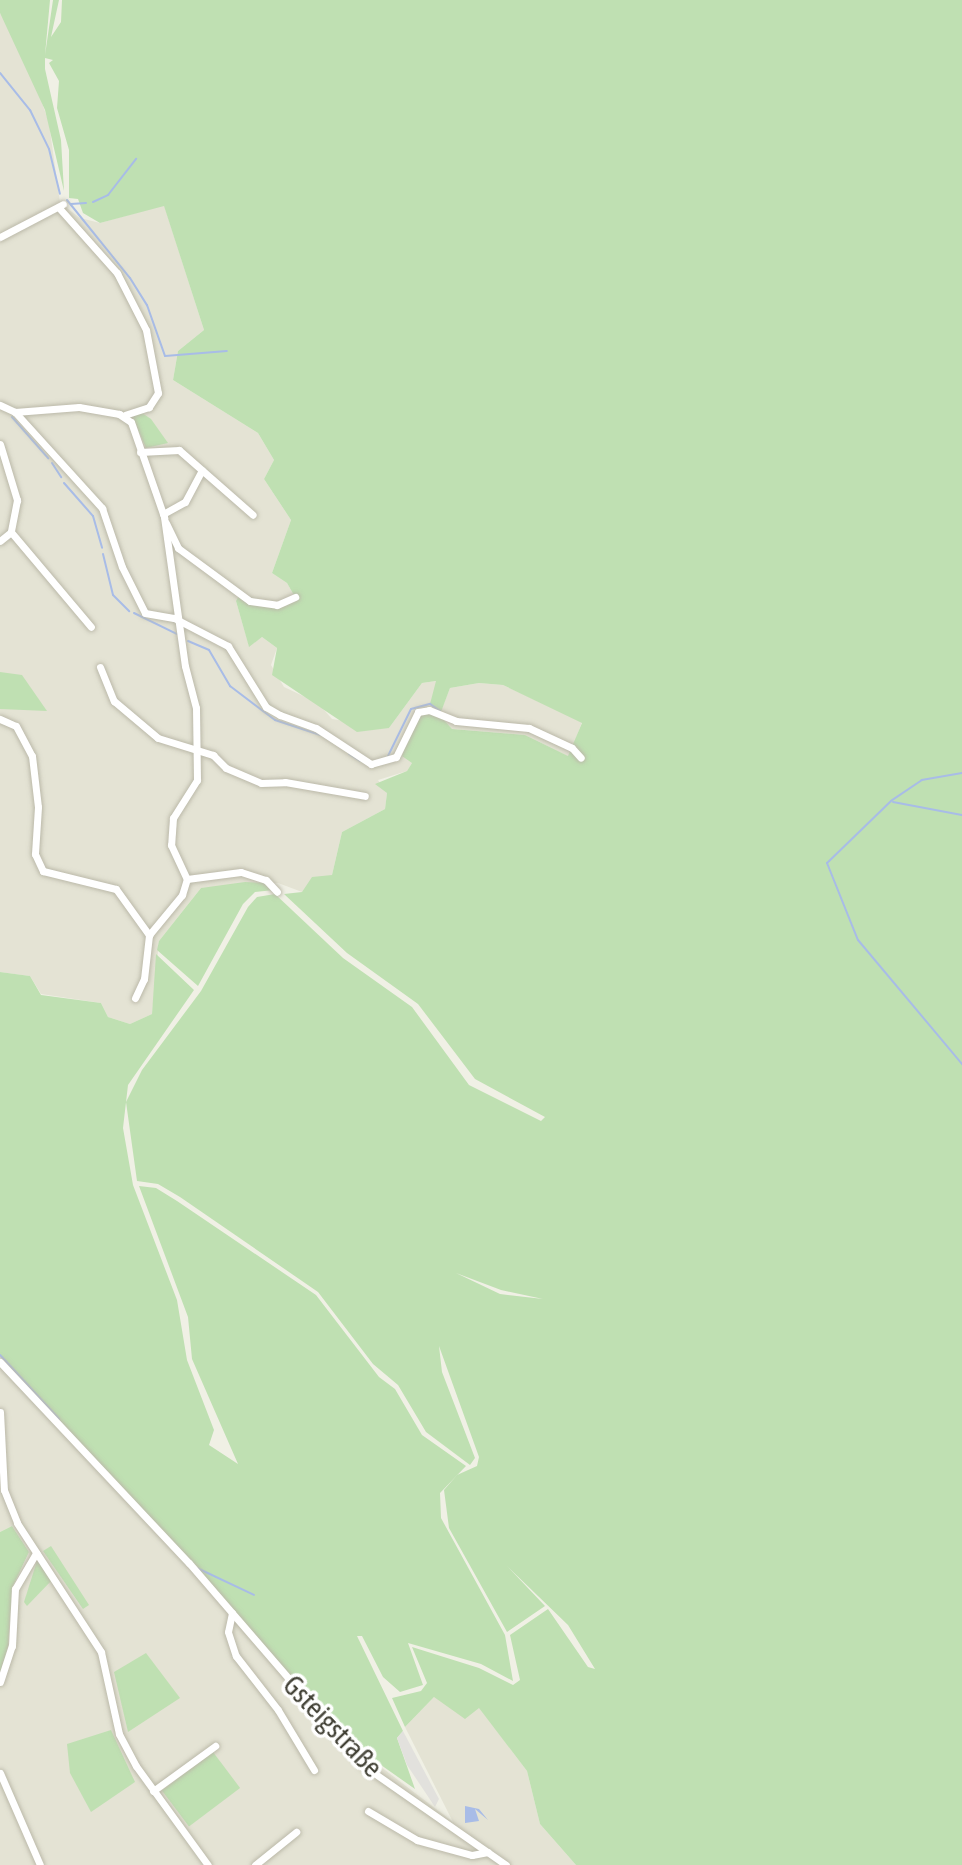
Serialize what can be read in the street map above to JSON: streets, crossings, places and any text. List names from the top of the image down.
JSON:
{
  "streets": {
    "street": ["Gsteigstraße"]
  }
}
